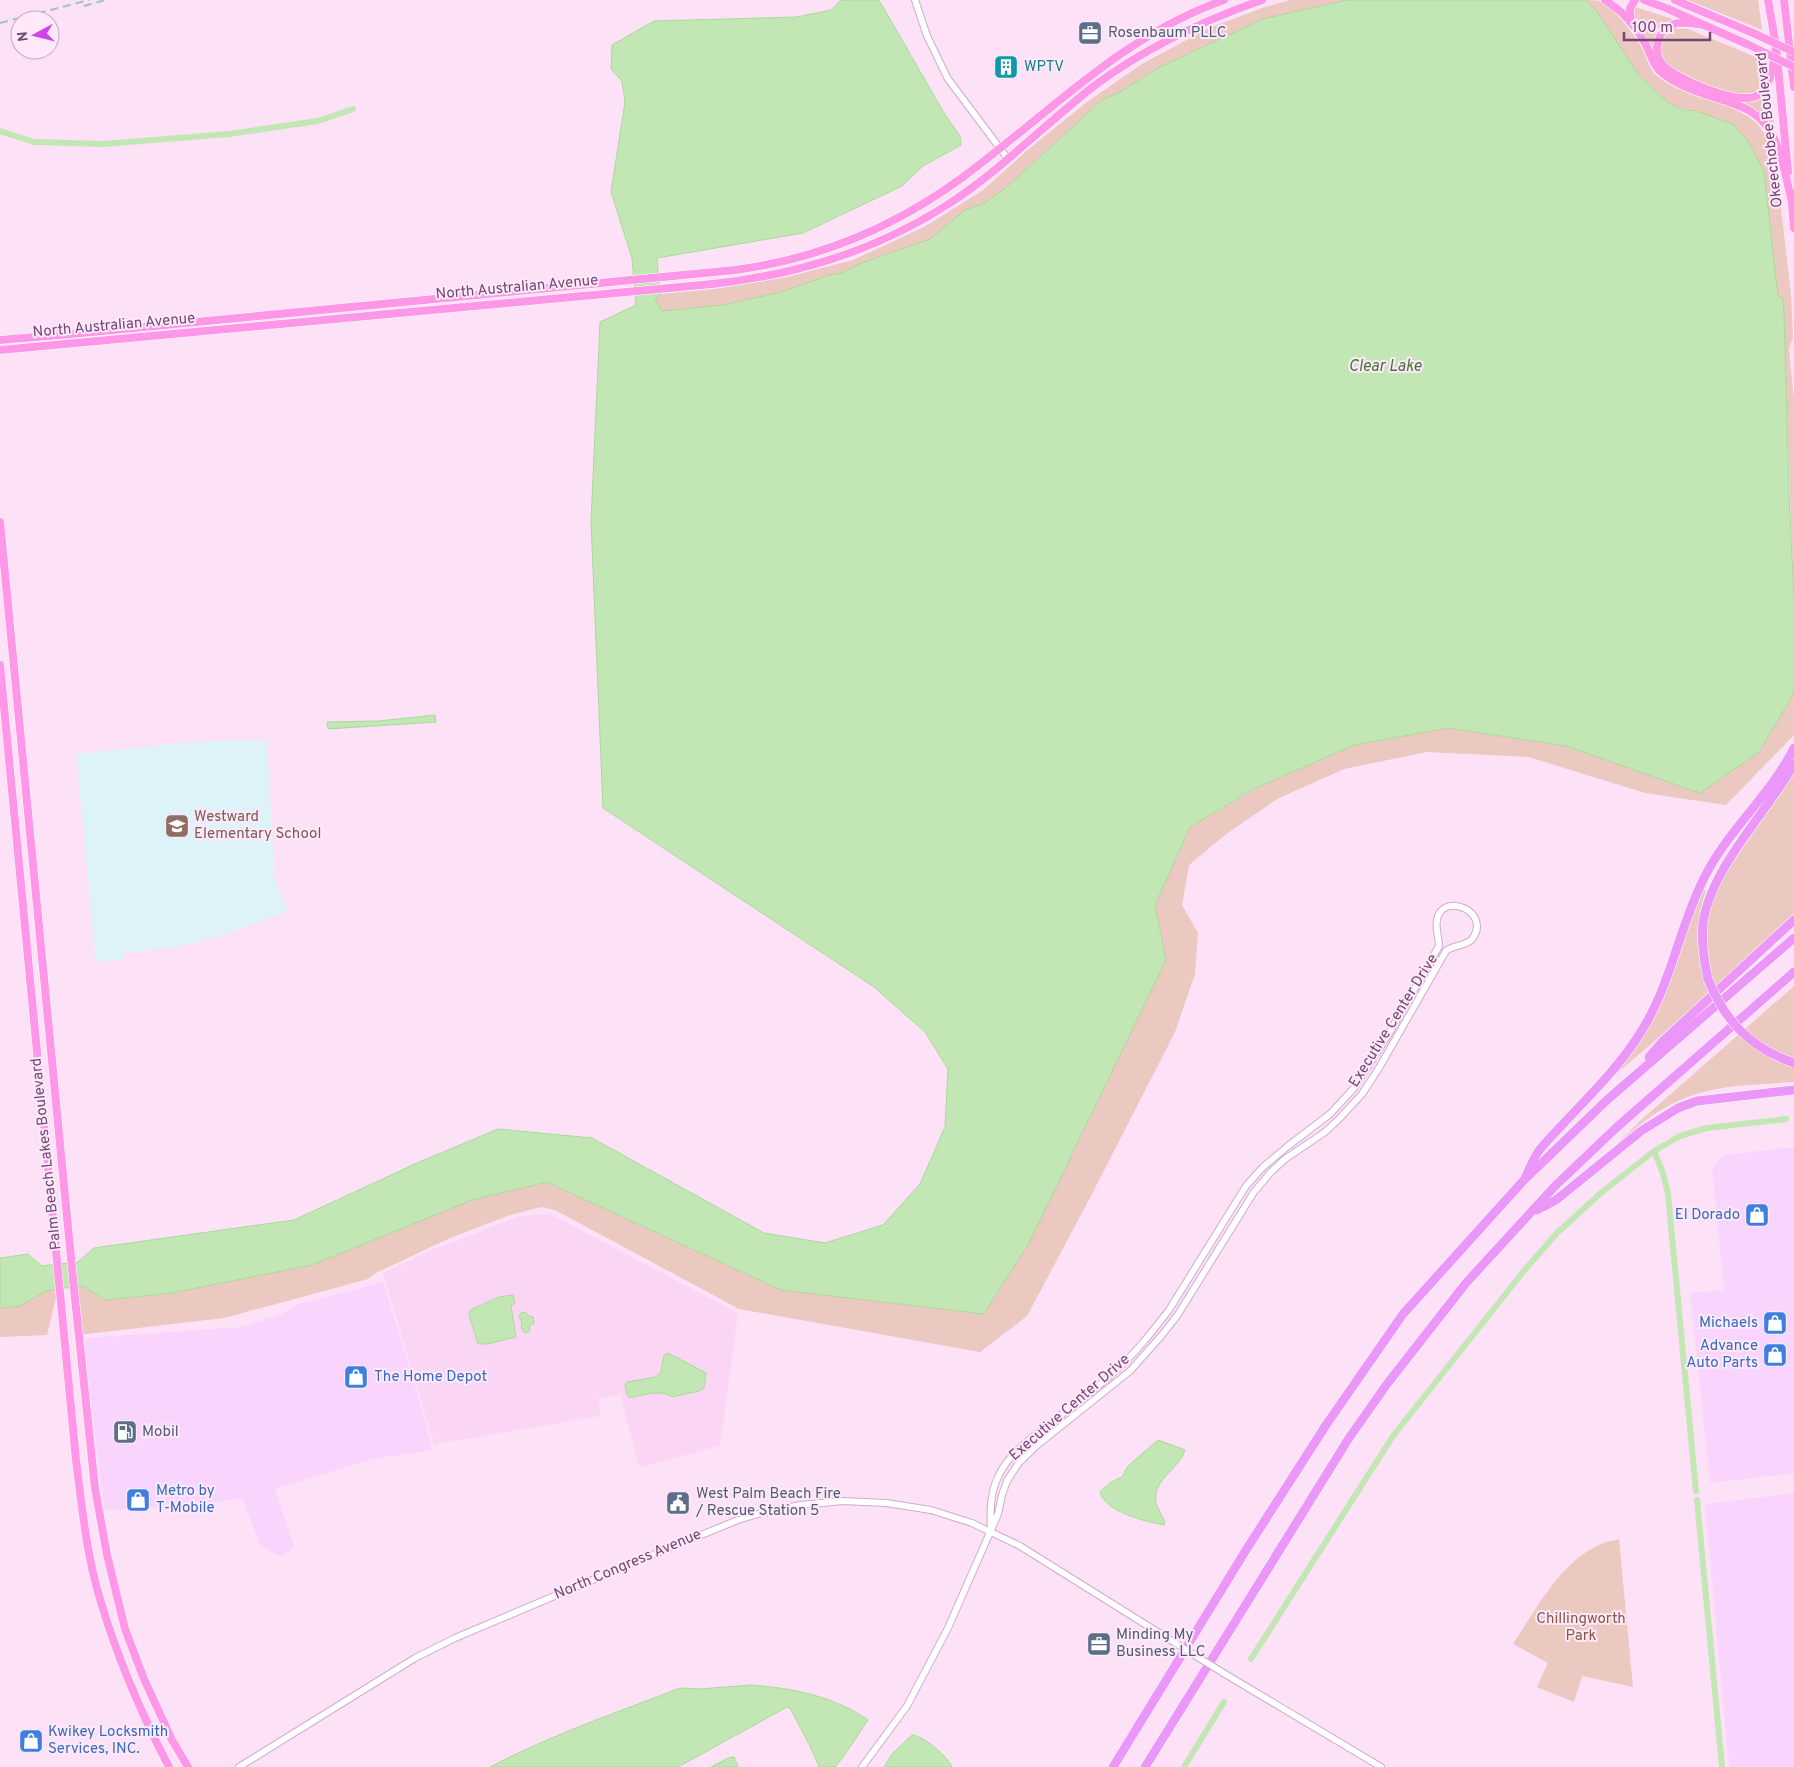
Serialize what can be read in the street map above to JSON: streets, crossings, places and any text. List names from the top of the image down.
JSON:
{
  "streets": {
    "main road": ["Okeechobee Boulevard", "North Australian Avenue", "Palm Beach Lakes Boulevard"],
    "street": ["Executive Center Drive", "North Congress Avenue"]
  },
  "crossings": [
    ["Executive Center Drive", "North Congress Avenue"]
  ],
  "water": ["Clear Lake"],
  "parks": ["Chillingworth Park"],
  "places": {
    "office": ["Rosenbaum PLLC", "Minding My Business LLC"],
    "building": ["WPTV"],
    "school or university": ["Westward Elementary School"],
    "shop": [
      "El Dorado",
      "Michaels",
      "Advance Auto Parts",
      "The Home Depot",
      "Metro by T-Mobile",
      "Kwikey Locksmith Services, INC."
    ],
    "fuel station": ["Mobil"],
    "public building": ["West Palm Beach Fire / Rescue Station 5"]
  },
  "scale_bar": "100 m",
  "north": "left"
}
